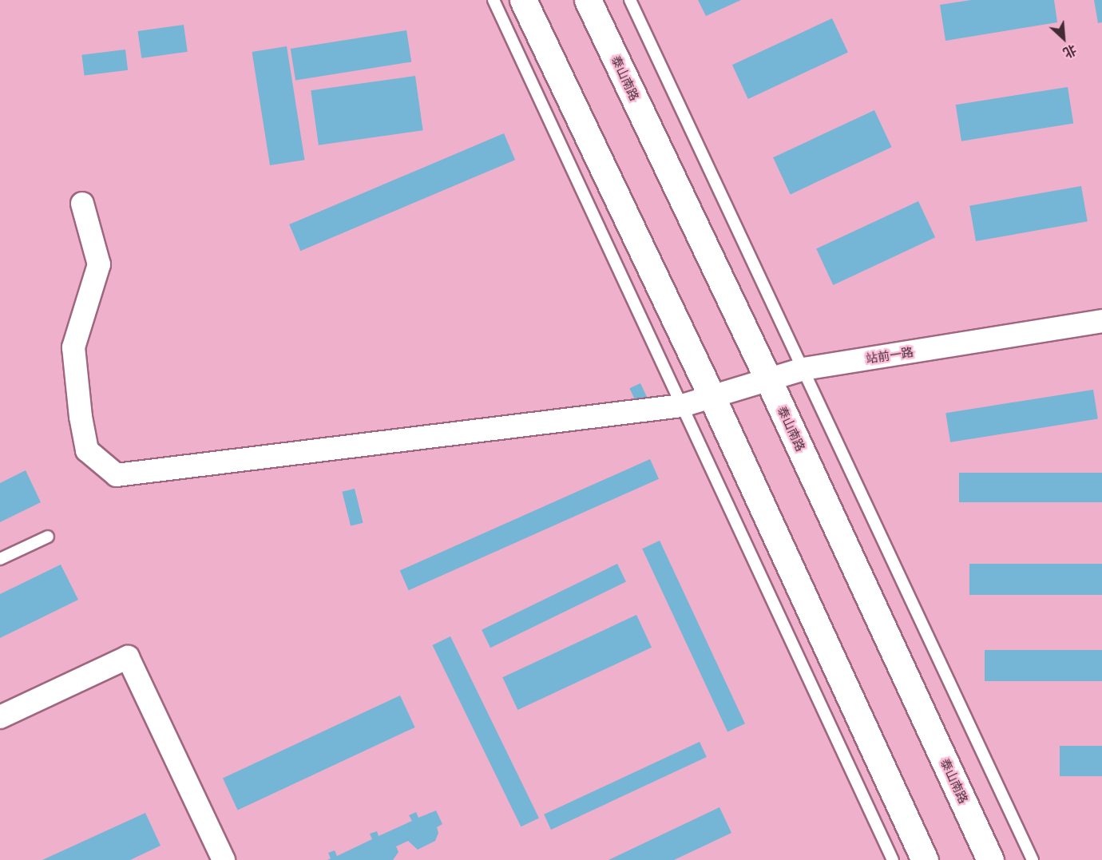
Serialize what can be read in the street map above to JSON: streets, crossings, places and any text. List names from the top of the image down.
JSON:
{
  "streets": {
    "street": ["泰山南路", "站前一路"]
  },
  "crossings": [
    ["泰山南路", "站前一路"]
  ],
  "north": "bottom right"
}
